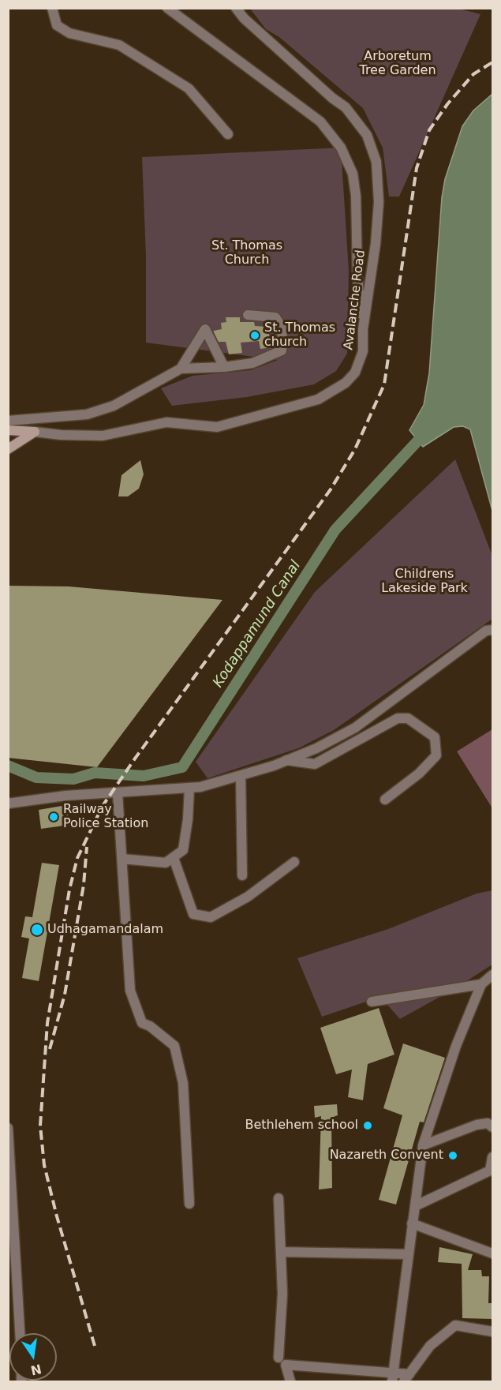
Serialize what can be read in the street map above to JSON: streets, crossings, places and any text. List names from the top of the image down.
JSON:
{
  "streets": {
    "street": ["Avalanche Road"]
  },
  "water": ["Kodappamund Canal"],
  "parks": ["Arboretum Tree Garden", "St. Thomas Church", "Childrens Lakeside Park"],
  "places": [
    "St. Thomas church",
    "Railway Police Station",
    "Udhagamandalam",
    "Bethlehem school",
    "Nazareth Convent"
  ],
  "north": "bottom"
}
